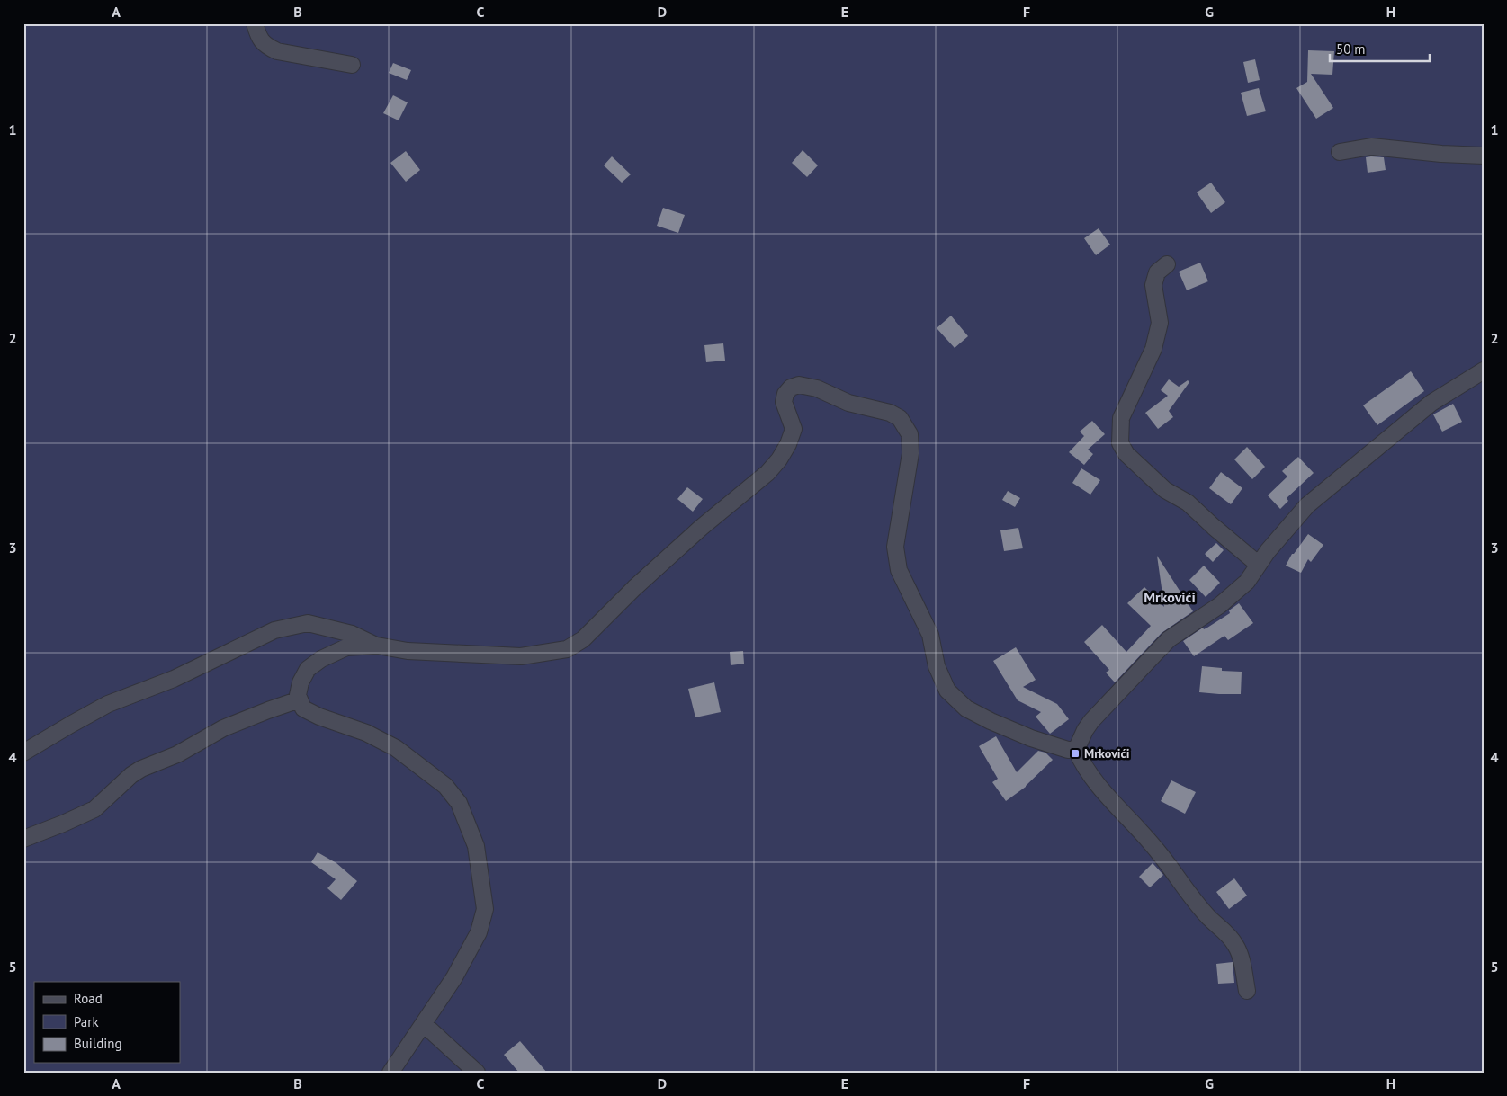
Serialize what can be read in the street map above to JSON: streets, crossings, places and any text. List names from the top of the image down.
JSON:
{
  "districts": ["Mrkovići"],
  "places": {
    "transit": ["Mrkovići"]
  },
  "legend": ["Road", "Park", "Building"],
  "scale_bar": "50 m",
  "grid": {
    "columns": [
      "A",
      "B",
      "C",
      "D",
      "E",
      "F",
      "G",
      "H"
    ],
    "rows": [
      "1",
      "2",
      "3",
      "4",
      "5"
    ]
  }
}
